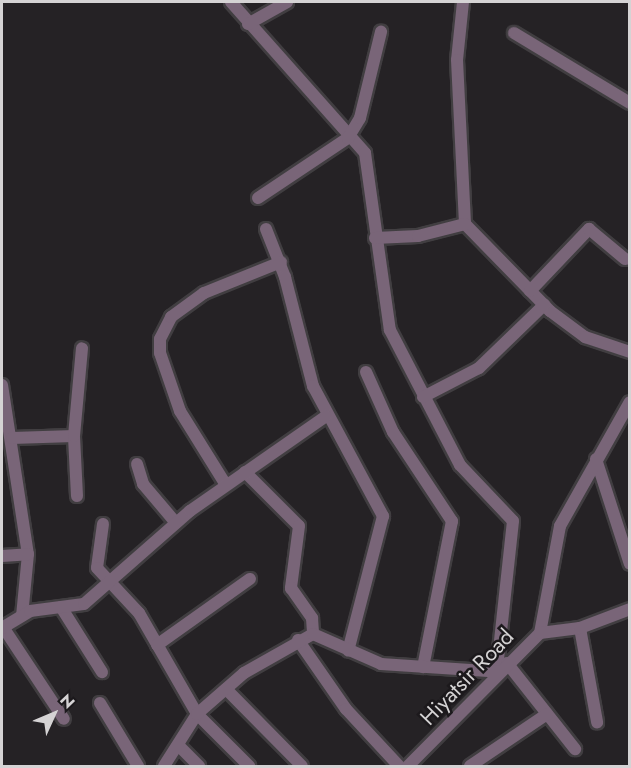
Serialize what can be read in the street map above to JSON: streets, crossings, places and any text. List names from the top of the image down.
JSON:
{
  "streets": {
    "street": ["Hiyatsir Road"]
  },
  "north": "top right"
}
